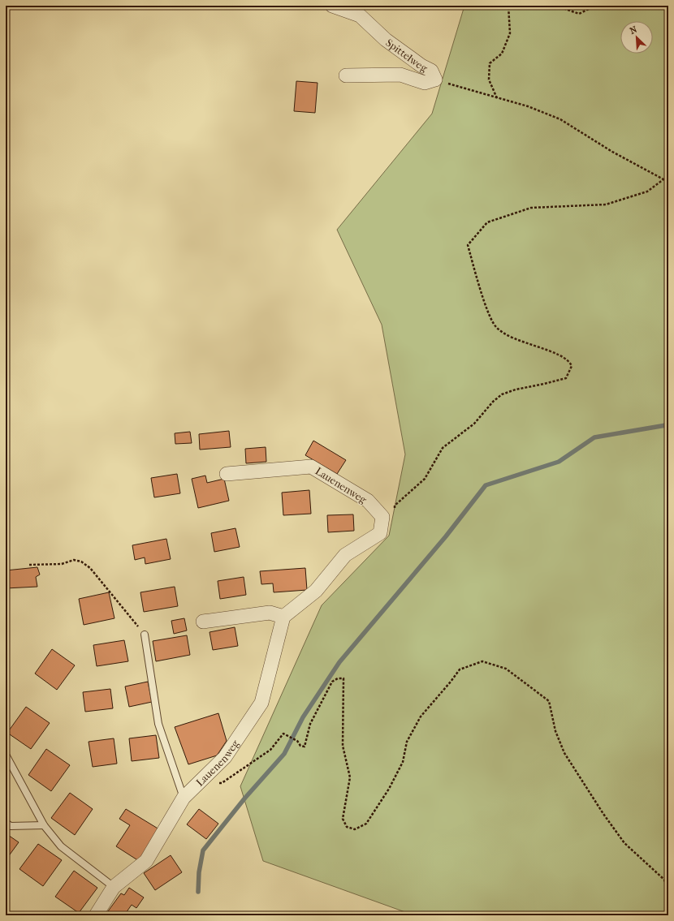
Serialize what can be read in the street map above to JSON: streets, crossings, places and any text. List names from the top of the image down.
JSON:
{
  "streets": {
    "street": ["Spittelweg", "Lauenenweg"]
  },
  "north": "top left"
}
